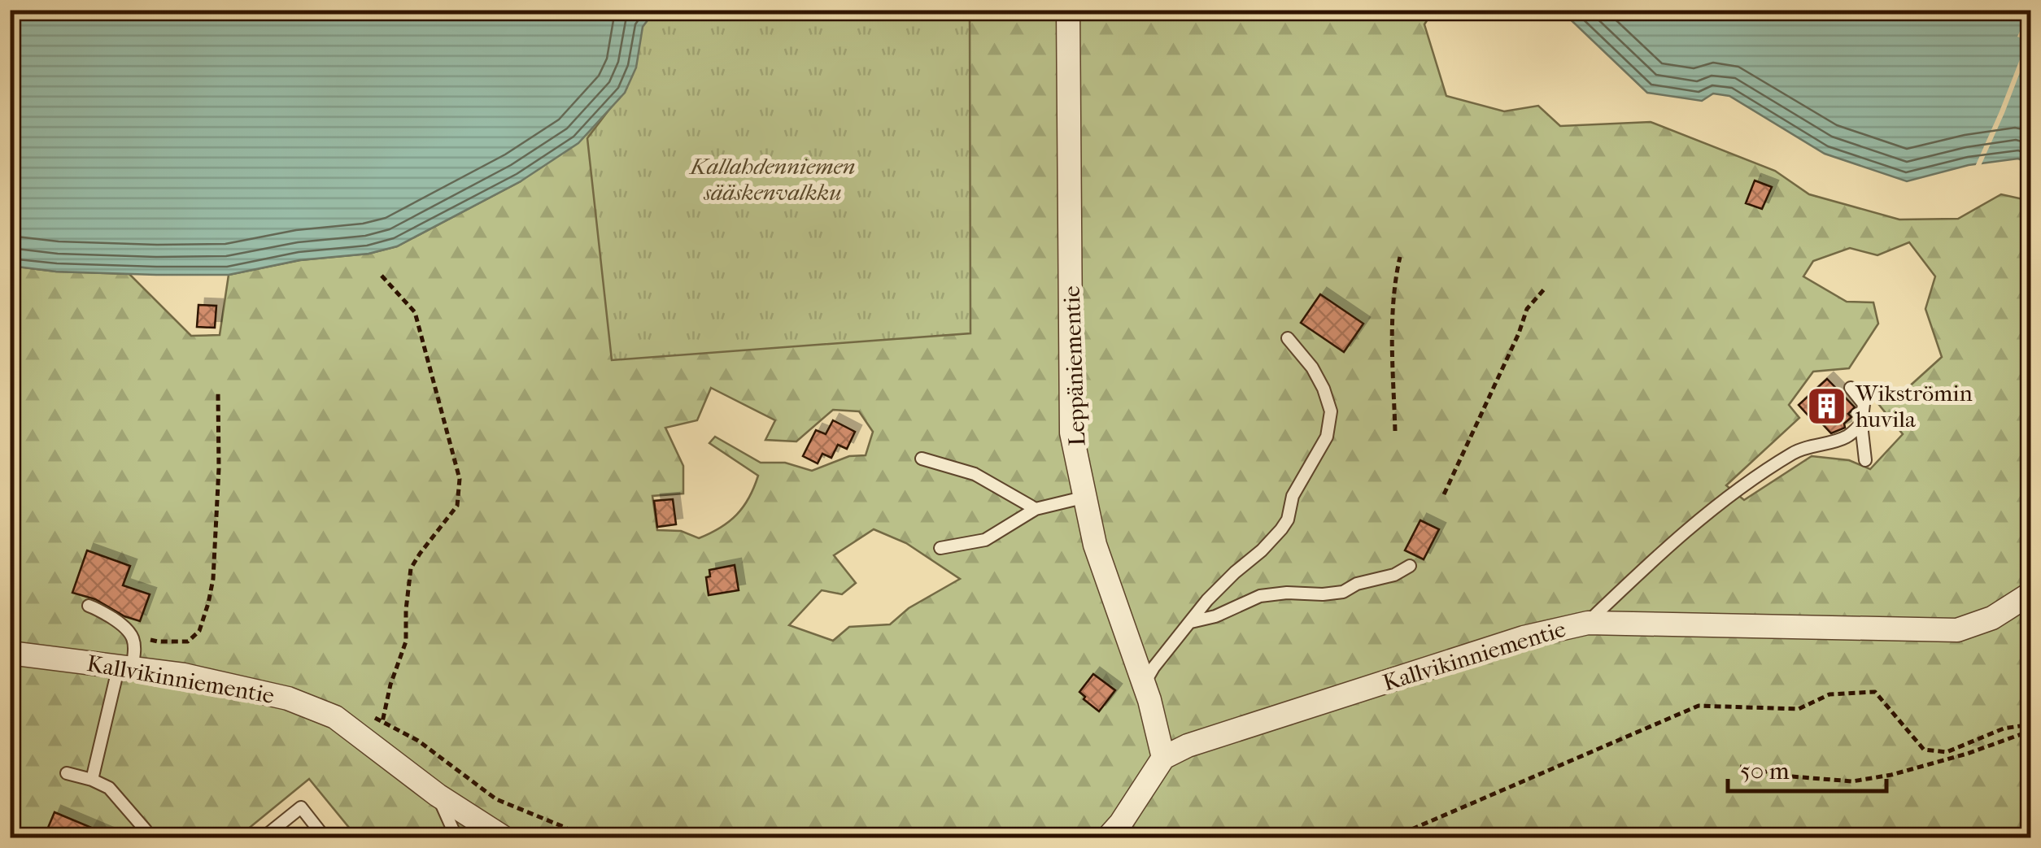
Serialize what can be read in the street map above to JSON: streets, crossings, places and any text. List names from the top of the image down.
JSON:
{
  "streets": {
    "street": ["Leppäniementie", "Kallvikinniementie"]
  },
  "crossings": [
    ["Leppäniementie", "Kallvikinniementie"]
  ],
  "parks": ["Kallahdenniemen sääskenvalkku"],
  "places": {
    "building": ["Wikströmin huvila"]
  },
  "scale_bar": "50 m"
}
